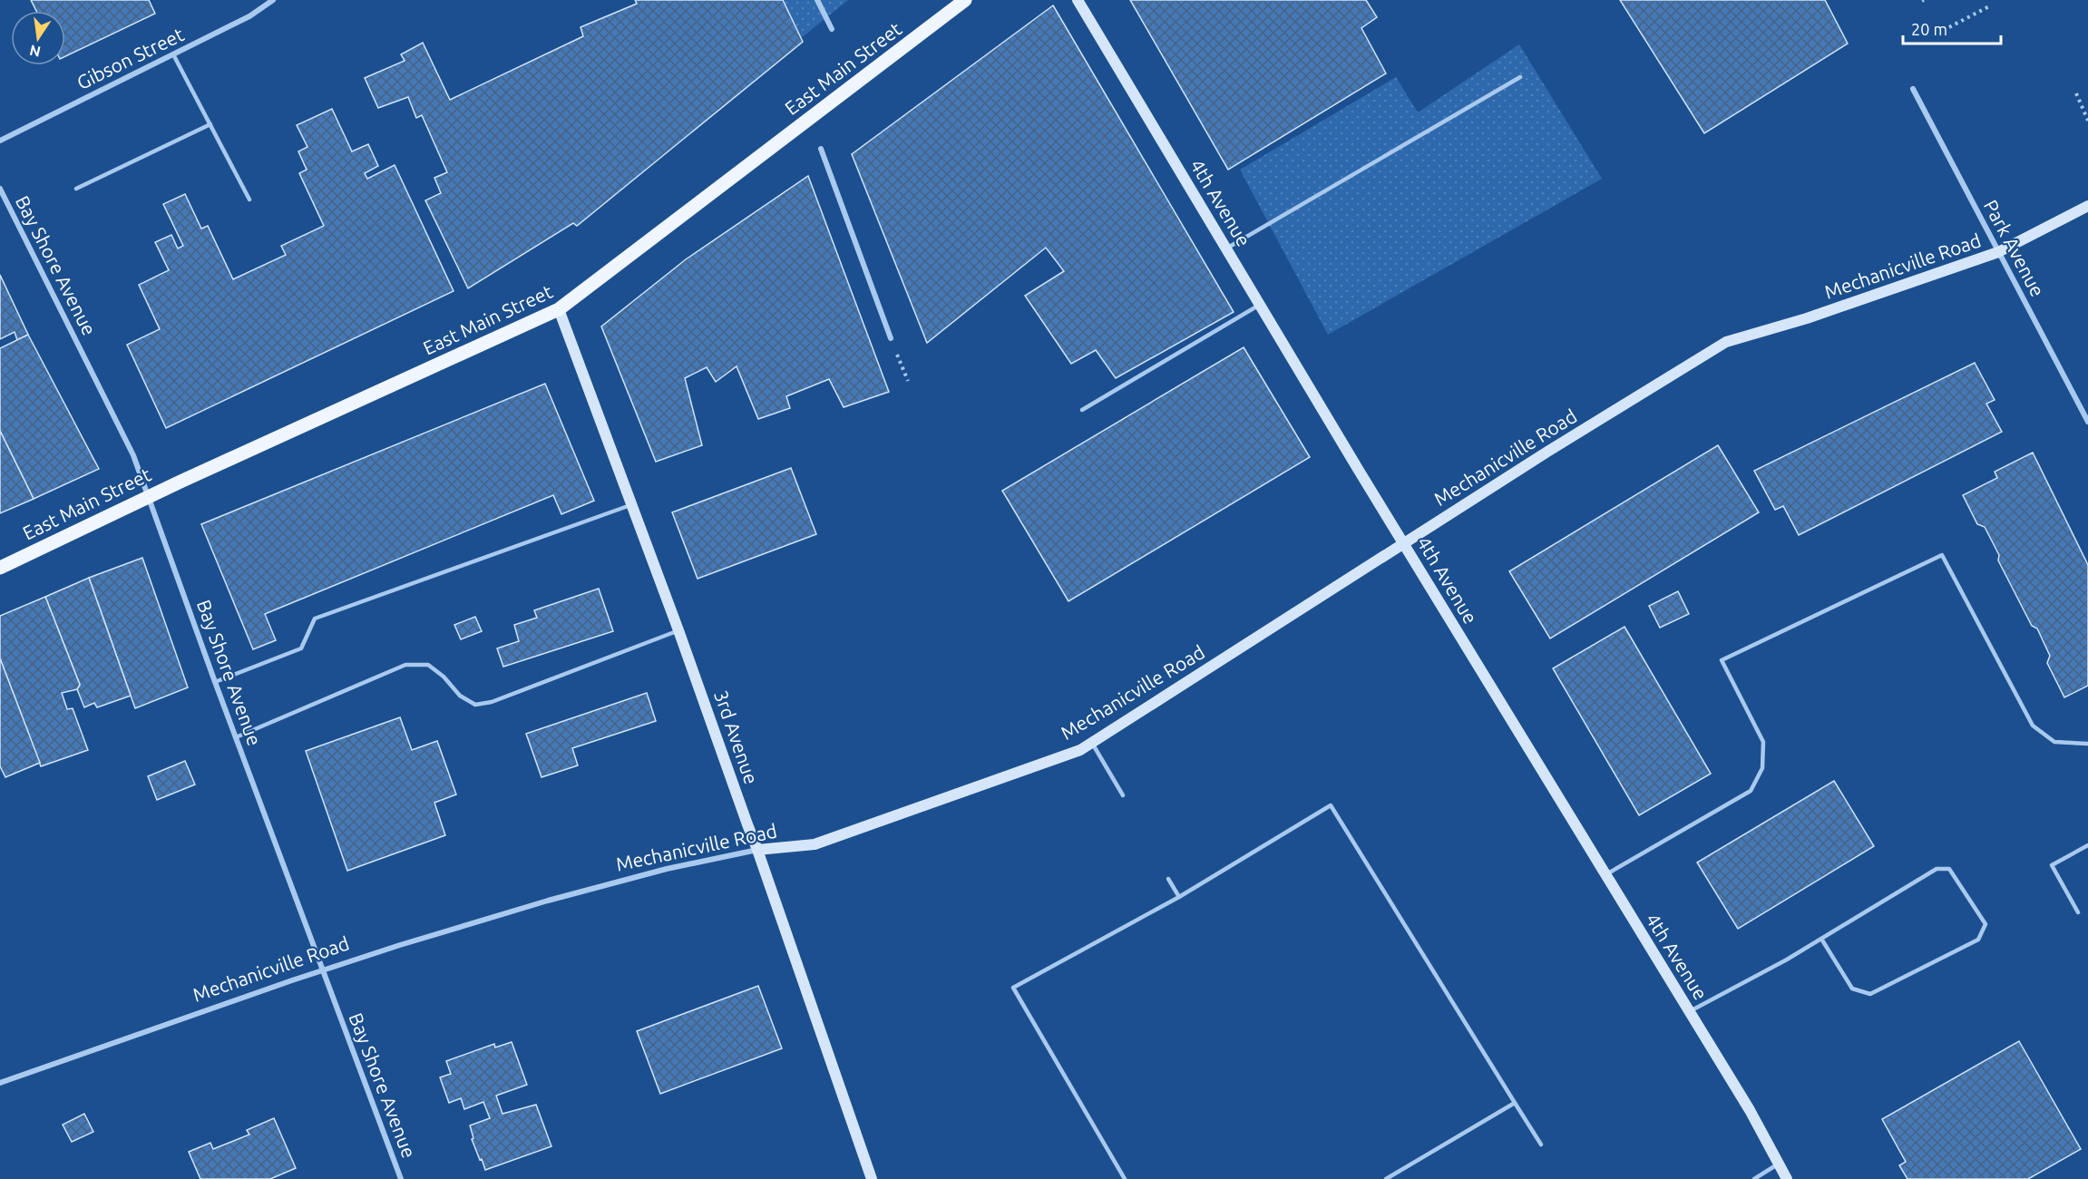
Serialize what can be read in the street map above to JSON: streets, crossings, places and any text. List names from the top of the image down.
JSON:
{
  "streets": {
    "main road": ["East Main Street"],
    "street": [
      "Gibson Street",
      "4th Avenue",
      "Park Avenue",
      "Bay Shore Avenue",
      "Mechanicville Road",
      "3rd Avenue"
    ]
  },
  "crossings": [
    ["East Main Street", "Bay Shore Avenue"],
    ["East Main Street", "3rd Avenue"],
    ["4th Avenue", "Mechanicville Road"],
    ["Park Avenue", "Mechanicville Road"],
    ["Bay Shore Avenue", "Mechanicville Road"],
    ["Mechanicville Road", "3rd Avenue"]
  ],
  "scale_bar": "20 m",
  "north": "bottom"
}
